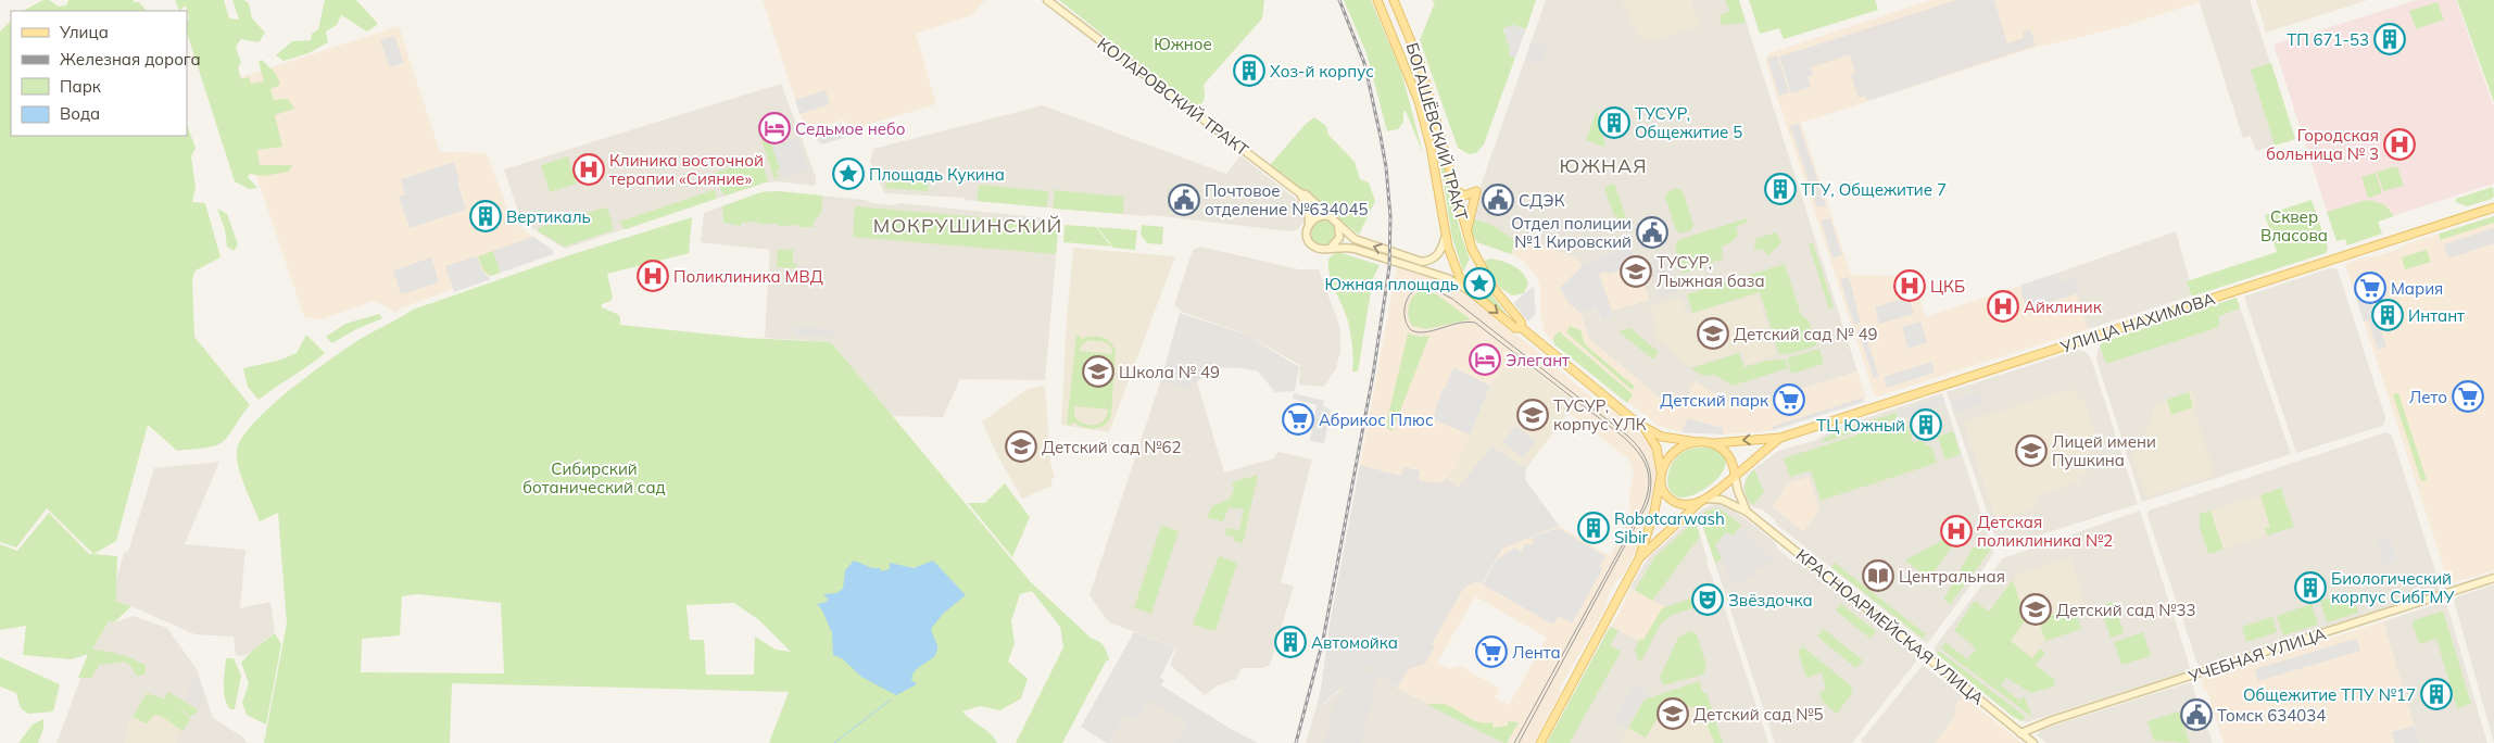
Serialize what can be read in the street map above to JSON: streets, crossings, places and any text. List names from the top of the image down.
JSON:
{
  "streets": {
    "main road": [
      "КОЛАРОВСКИЙ ТРАКТ",
      "БОГАШЁВСКИЙ ТРАКТ",
      "УЛИЦА НАХИМОВА",
      "КРАСНОАРМЕЙСКАЯ УЛИЦА",
      "УЧЕБНАЯ УЛИЦА"
    ]
  },
  "crossings": [
    ["КОЛАРОВСКИЙ ТРАКТ", "БОГАШЁВСКИЙ ТРАКТ"],
    ["УЛИЦА НАХИМОВА", "КРАСНОАРМЕЙСКАЯ УЛИЦА"],
    ["КРАСНОАРМЕЙСКАЯ УЛИЦА", "УЧЕБНАЯ УЛИЦА"]
  ],
  "districts": ["ЮЖНАЯ", "МОКРУШИНСКИЙ"],
  "parks": ["Южное", "Сквер Власова", "Сибирский ботанический сад"],
  "places": {
    "building": [
      "ТП 671-53",
      "Хоз-й корпус",
      "ТУСУР, Общежитие 5",
      "ТГУ, Общежитие 7",
      "Вертикаль",
      "Интант",
      "ТЦ Южный",
      "Robotcarwash Sibir",
      "Биологический корпус СибГМУ",
      "Автомойка",
      "Общежитие ТПУ №17"
    ],
    "hotel": ["Седьмое небо", "Элегант"],
    "hospital": [
      "Городская больница № 3",
      "Клиника восточной терапии «Сияние»",
      "Поликлиника МВД",
      "ЦКБ",
      "Айклиник",
      "Детская поликлиника №2"
    ],
    "place": ["Площадь Кукина", "Южная площадь"],
    "public building": [
      "Почтовое отделение №634045",
      "СДЭК",
      "Отдел полиции №1 Кировский",
      "Томск 634034"
    ],
    "school or university": [
      "ТУСУР, Лыжная база",
      "Детский сад № 49",
      "Школа № 49",
      "ТУСУР, корпус УЛК",
      "Детский сад №62",
      "Лицей имени Пушкина",
      "Детский сад №33",
      "Детский сад №5"
    ],
    "supermarket": [
      "Мария",
      "Лето",
      "Детский парк",
      "Абрикос Плюс",
      "Лента"
    ],
    "library": ["Центральная"],
    "theatre": ["Звёздочка"]
  },
  "legend": [
    "Улица",
    "Железная дорога",
    "Парк",
    "Вода"
  ]
}
